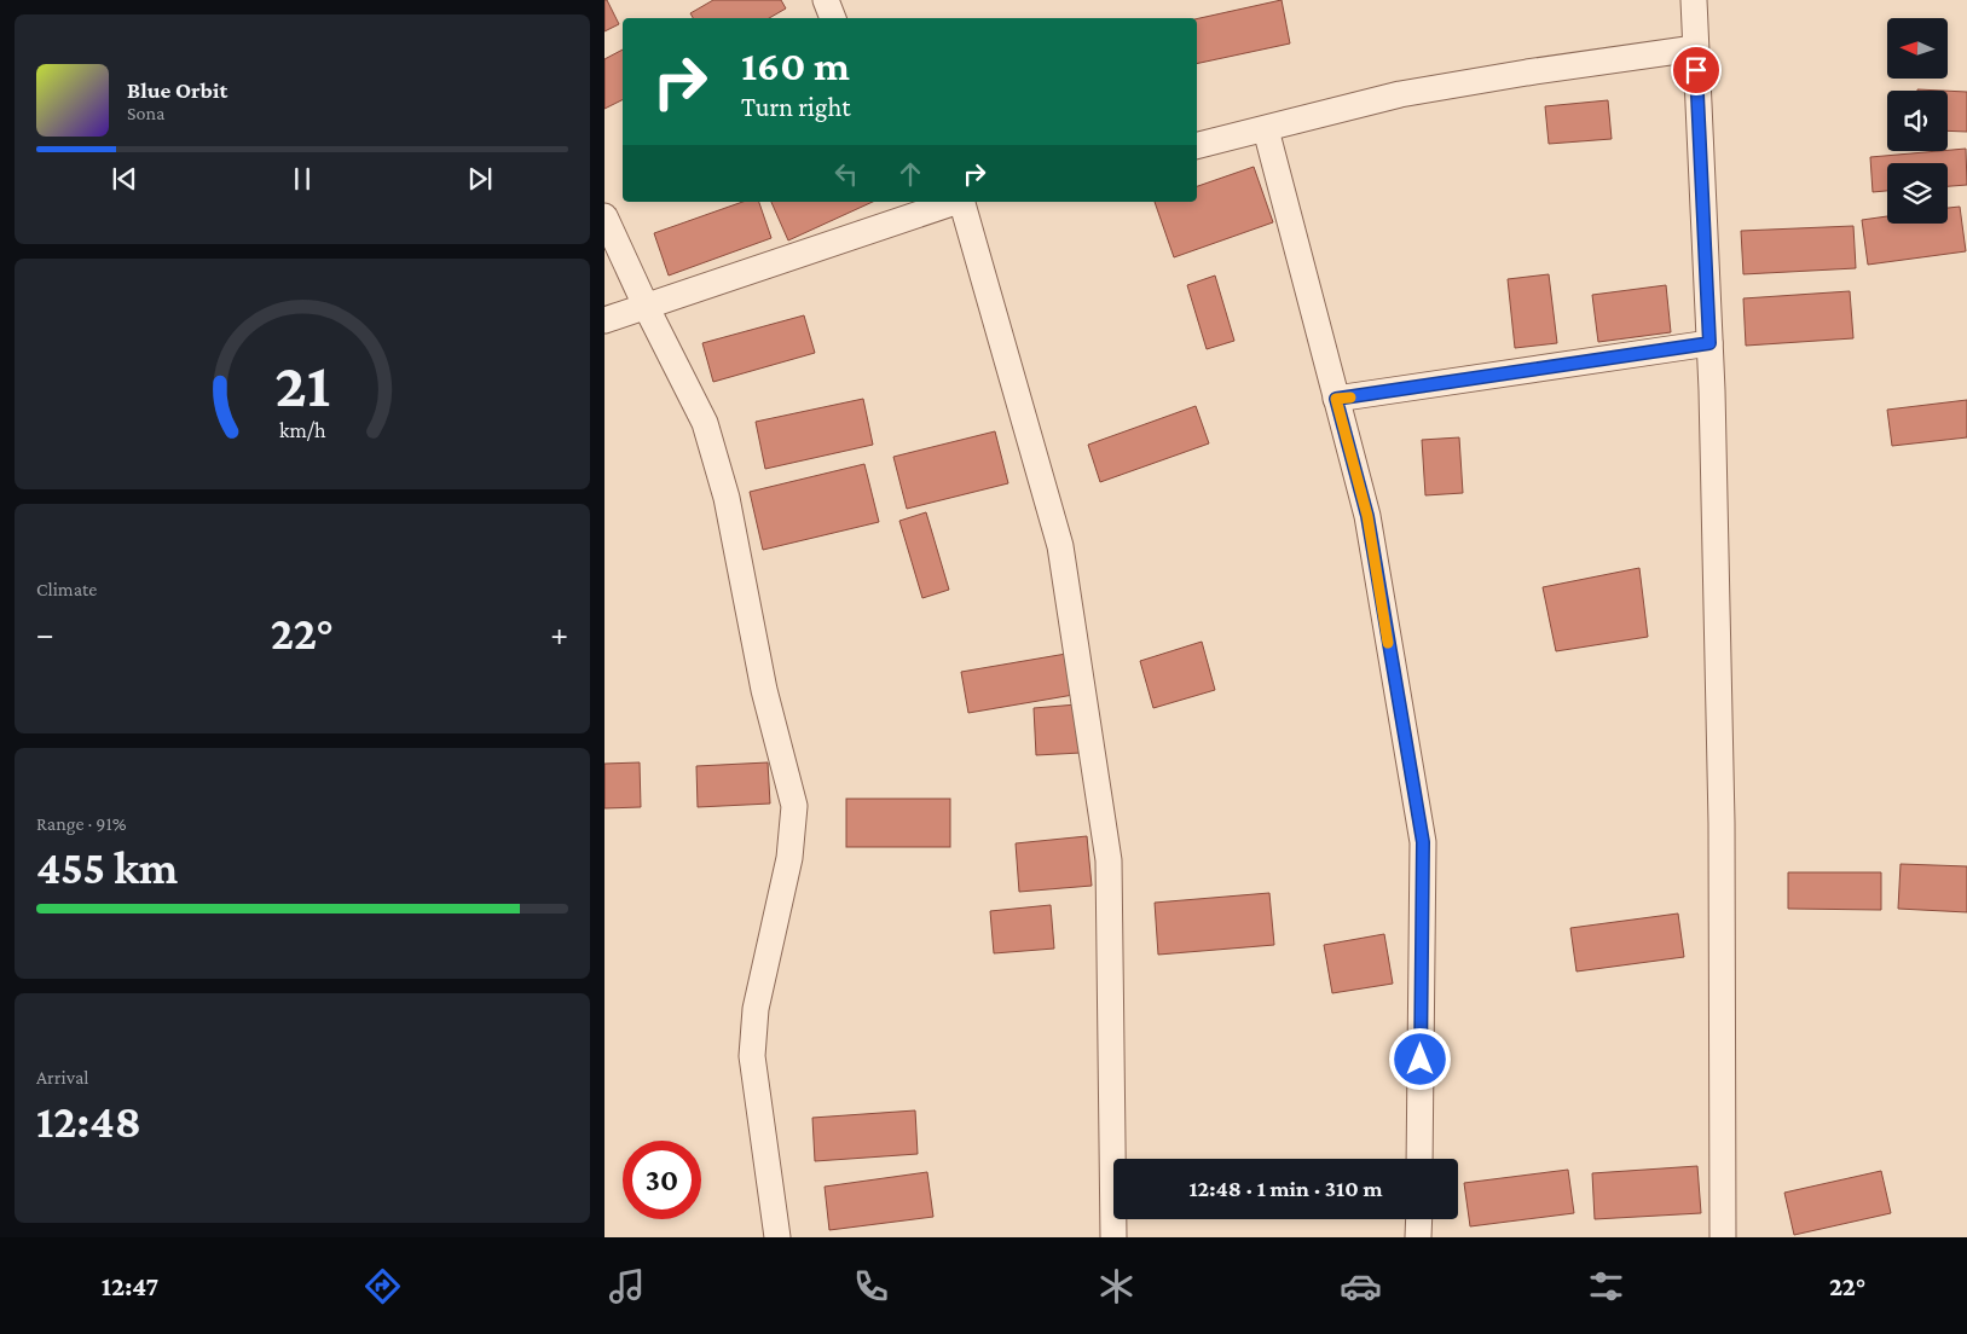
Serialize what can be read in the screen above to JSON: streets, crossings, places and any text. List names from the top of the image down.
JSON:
{
  "north": "left",
  "page": {
    "turn": ["160 m", "Turn right"],
    "song": ["Blue Orbit", "Sona"],
    "tile": [
      "Climate",
      ["Range · 91%", "455 km"],
      ["Arrival", "12:48"]
    ],
    "heat": ["−", "22°", "+"],
    "limit": "30",
    "trip": "12:48 · 1 min · 310 m",
    "tabs": ["12:47", "22°"],
    "gauge": ["21", "km/h"]
  }
}
